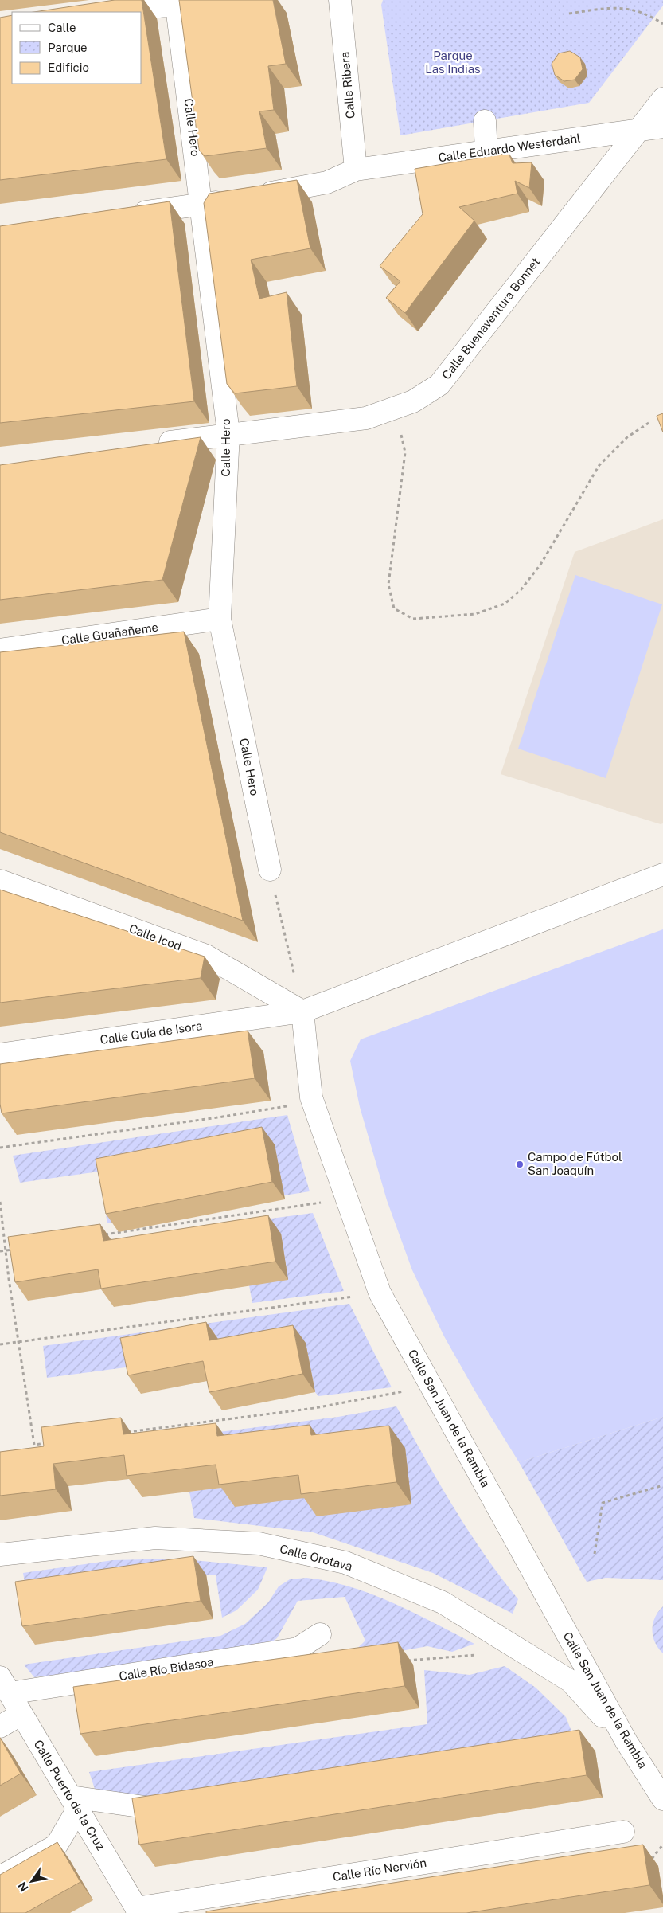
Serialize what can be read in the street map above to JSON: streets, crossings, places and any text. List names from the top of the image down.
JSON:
{
  "streets": {
    "street": [
      "Calle Ribera",
      "Calle Hero",
      "Calle Eduardo Westerdahl",
      "Calle Buenaventura Bonnet",
      "Calle Guañañeme",
      "Calle Icod",
      "Calle Guía de Isora",
      "Calle San Juan de la Rambla",
      "Calle Orotava",
      "Calle Río Bidasoa",
      "Calle Puerto de la Cruz",
      "Calle Río Nervión"
    ]
  },
  "crossings": [
    ["Calle Ribera", "Calle Eduardo Westerdahl"],
    ["Calle Hero", "Calle Eduardo Westerdahl"],
    ["Calle Hero", "Calle Buenaventura Bonnet"],
    ["Calle Hero", "Calle Guañañeme"],
    ["Calle Eduardo Westerdahl", "Calle Buenaventura Bonnet"],
    ["Calle Icod", "Calle Guía de Isora"],
    ["Calle Icod", "Calle San Juan de la Rambla"],
    ["Calle Guía de Isora", "Calle San Juan de la Rambla"],
    ["Calle San Juan de la Rambla", "Calle Orotava"],
    ["Calle Río Bidasoa", "Calle Puerto de la Cruz"],
    ["Calle Puerto de la Cruz", "Calle Río Nervión"]
  ],
  "parks": ["Parque Las Indias"],
  "places": ["Campo de Fútbol San Joaquín"],
  "legend": ["Calle", "Parque", "Edificio"],
  "north": "bottom left"
}
